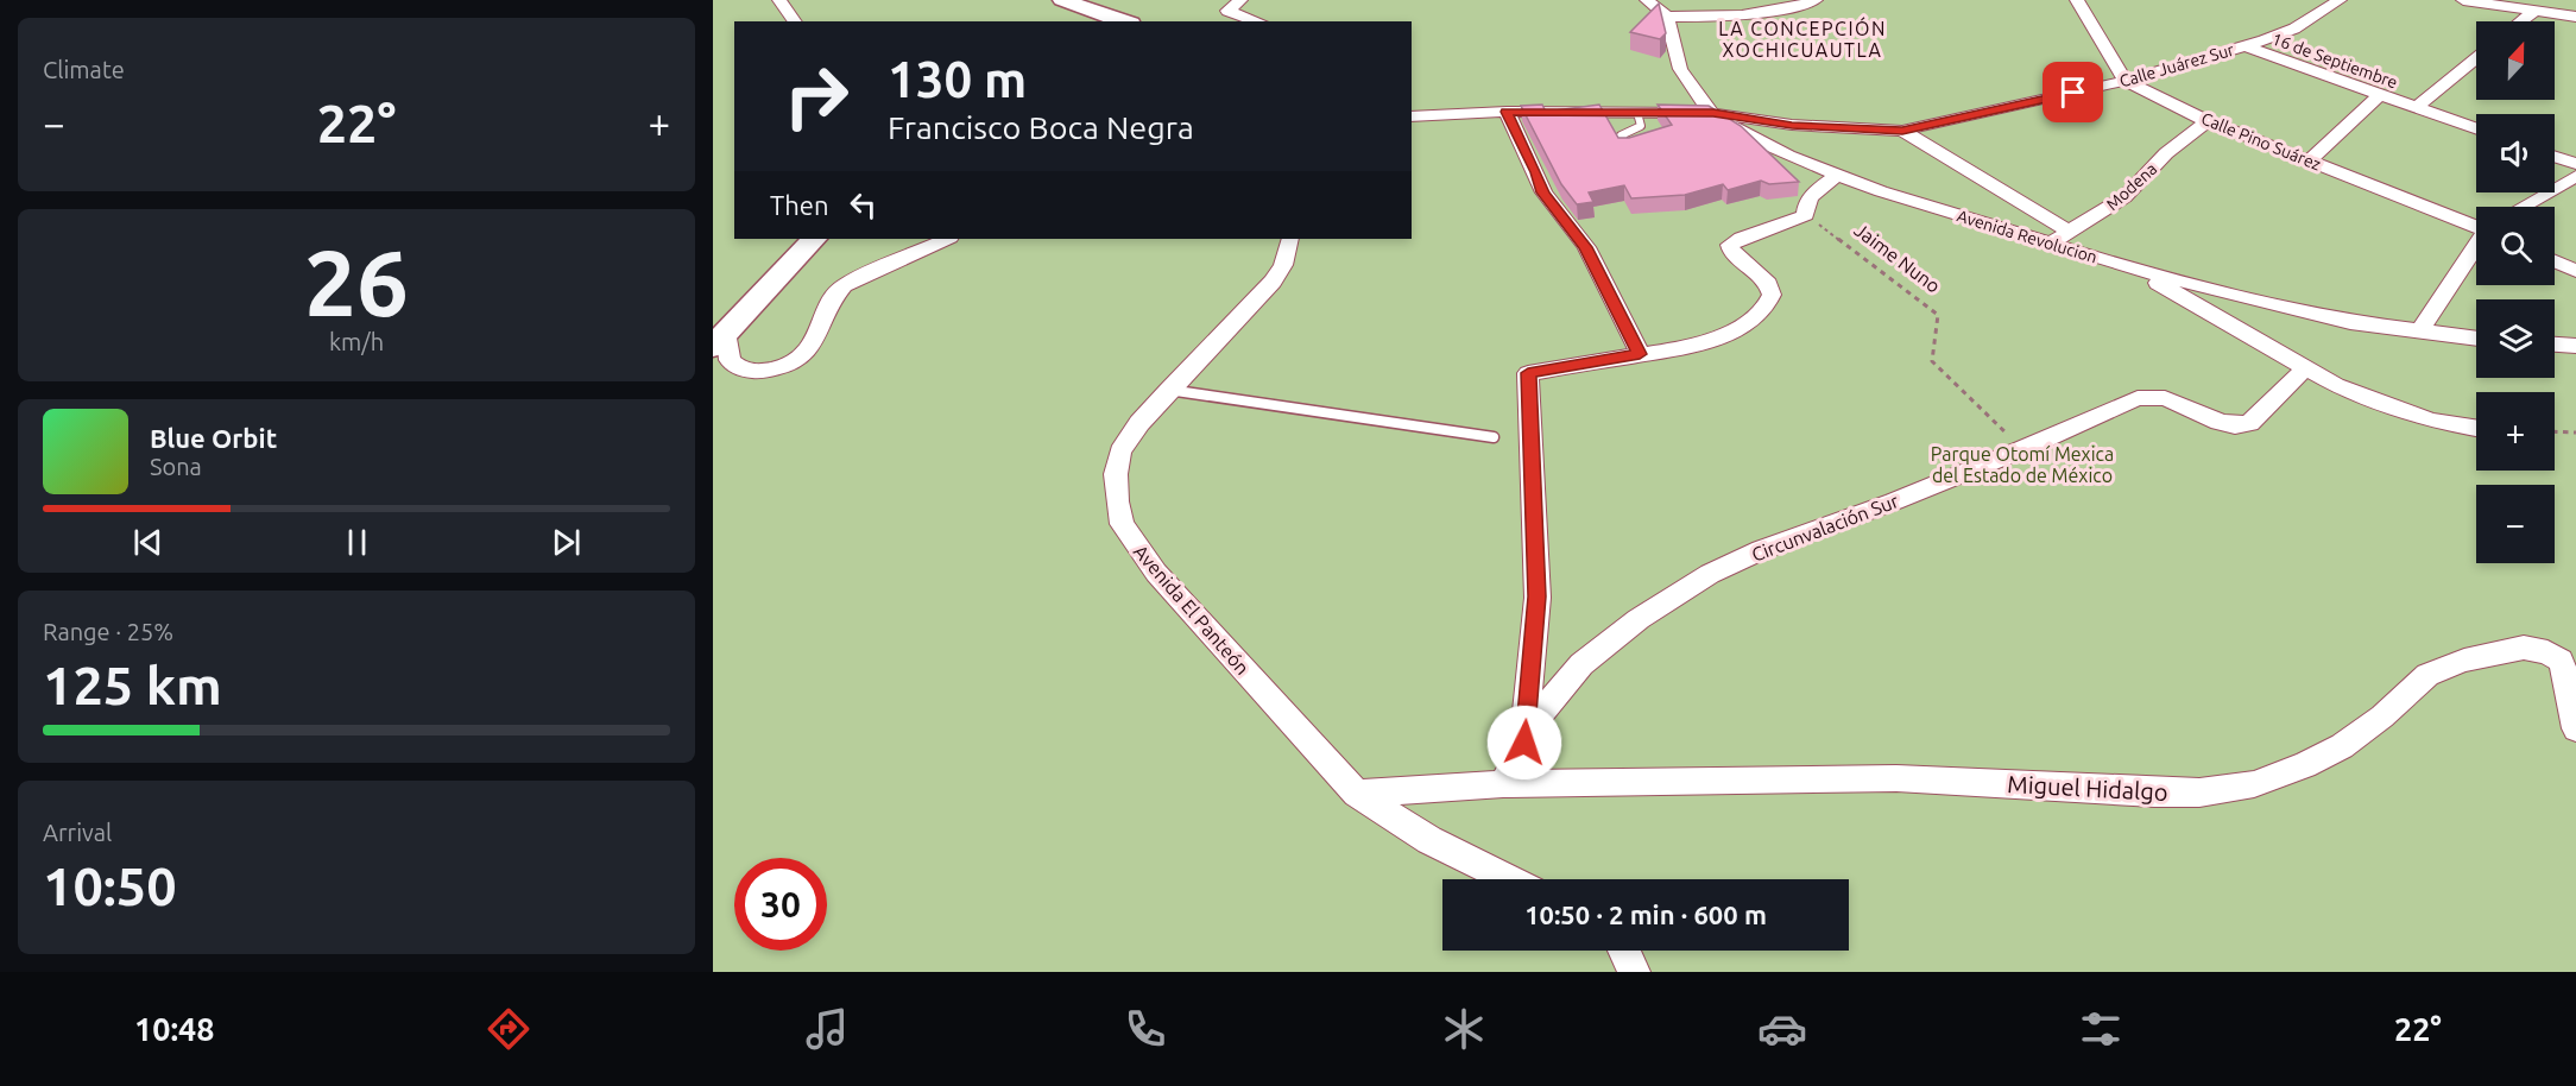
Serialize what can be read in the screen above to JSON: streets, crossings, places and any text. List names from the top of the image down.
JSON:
{
  "streets": {
    "street": [
      "16 de Septiembre",
      "Calle Juárez Sur",
      "Calle Pino Suárez",
      "Modena",
      "Avenida Revolucion",
      "Circunvalación Sur",
      "Avenida El Panteón",
      "Miguel Hidalgo"
    ],
    "path": ["Jaime Nuno"]
  },
  "crossings": [
    ["16 de Septiembre", "Calle Juárez Sur"],
    ["Calle Juárez Sur", "Calle Pino Suárez"],
    ["Calle Juárez Sur", "Avenida Revolucion"],
    ["Calle Pino Suárez", "Modena"],
    ["Modena", "Avenida Revolucion"],
    ["Jaime Nuno", "Circunvalación Sur"],
    ["Circunvalación Sur", "Miguel Hidalgo"]
  ],
  "districts": ["LA CONCEPCIÓN XOCHICUAUTLA"],
  "parks": ["Parque Otomí Mexica del Estado de México"],
  "north": "top",
  "page": {
    "tile": [
      "Climate",
      ["26", "km/h"],
      ["Range · 25%", "125 km"],
      ["Arrival", "10:50"]
    ],
    "map_buttons": ["+", "−"],
    "turn": ["130 m", "Francisco Boca Negra"],
    "heat": ["−", "22°", "+"],
    "then": "Then",
    "song": ["Blue Orbit", "Sona"],
    "limit": "30",
    "trip": "10:50 · 2 min · 600 m",
    "tabs": ["10:48", "22°"]
  }
}
